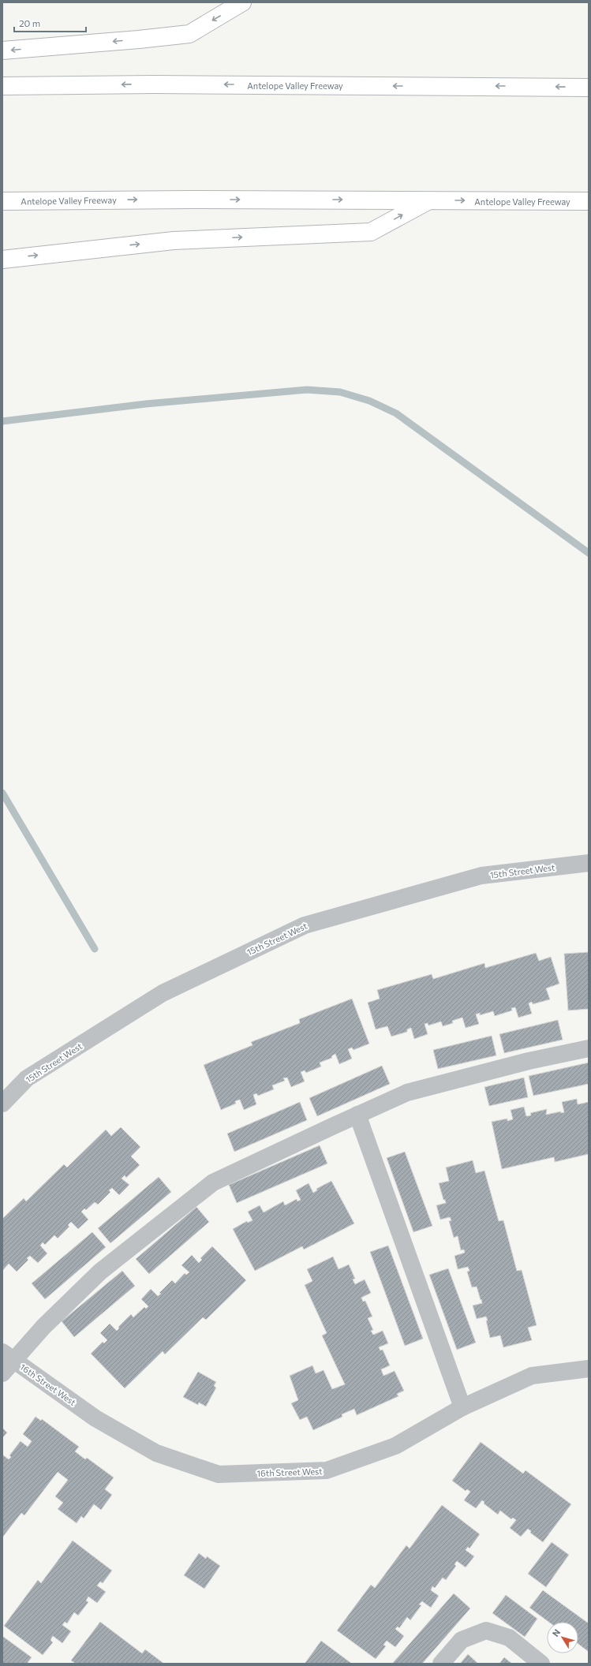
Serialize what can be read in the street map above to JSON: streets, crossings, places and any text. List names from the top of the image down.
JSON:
{
  "streets": {
    "highway": ["Antelope Valley Freeway"],
    "street": ["15th Street West", "16th Street West"]
  },
  "scale_bar": "20 m",
  "north": "top left"
}
